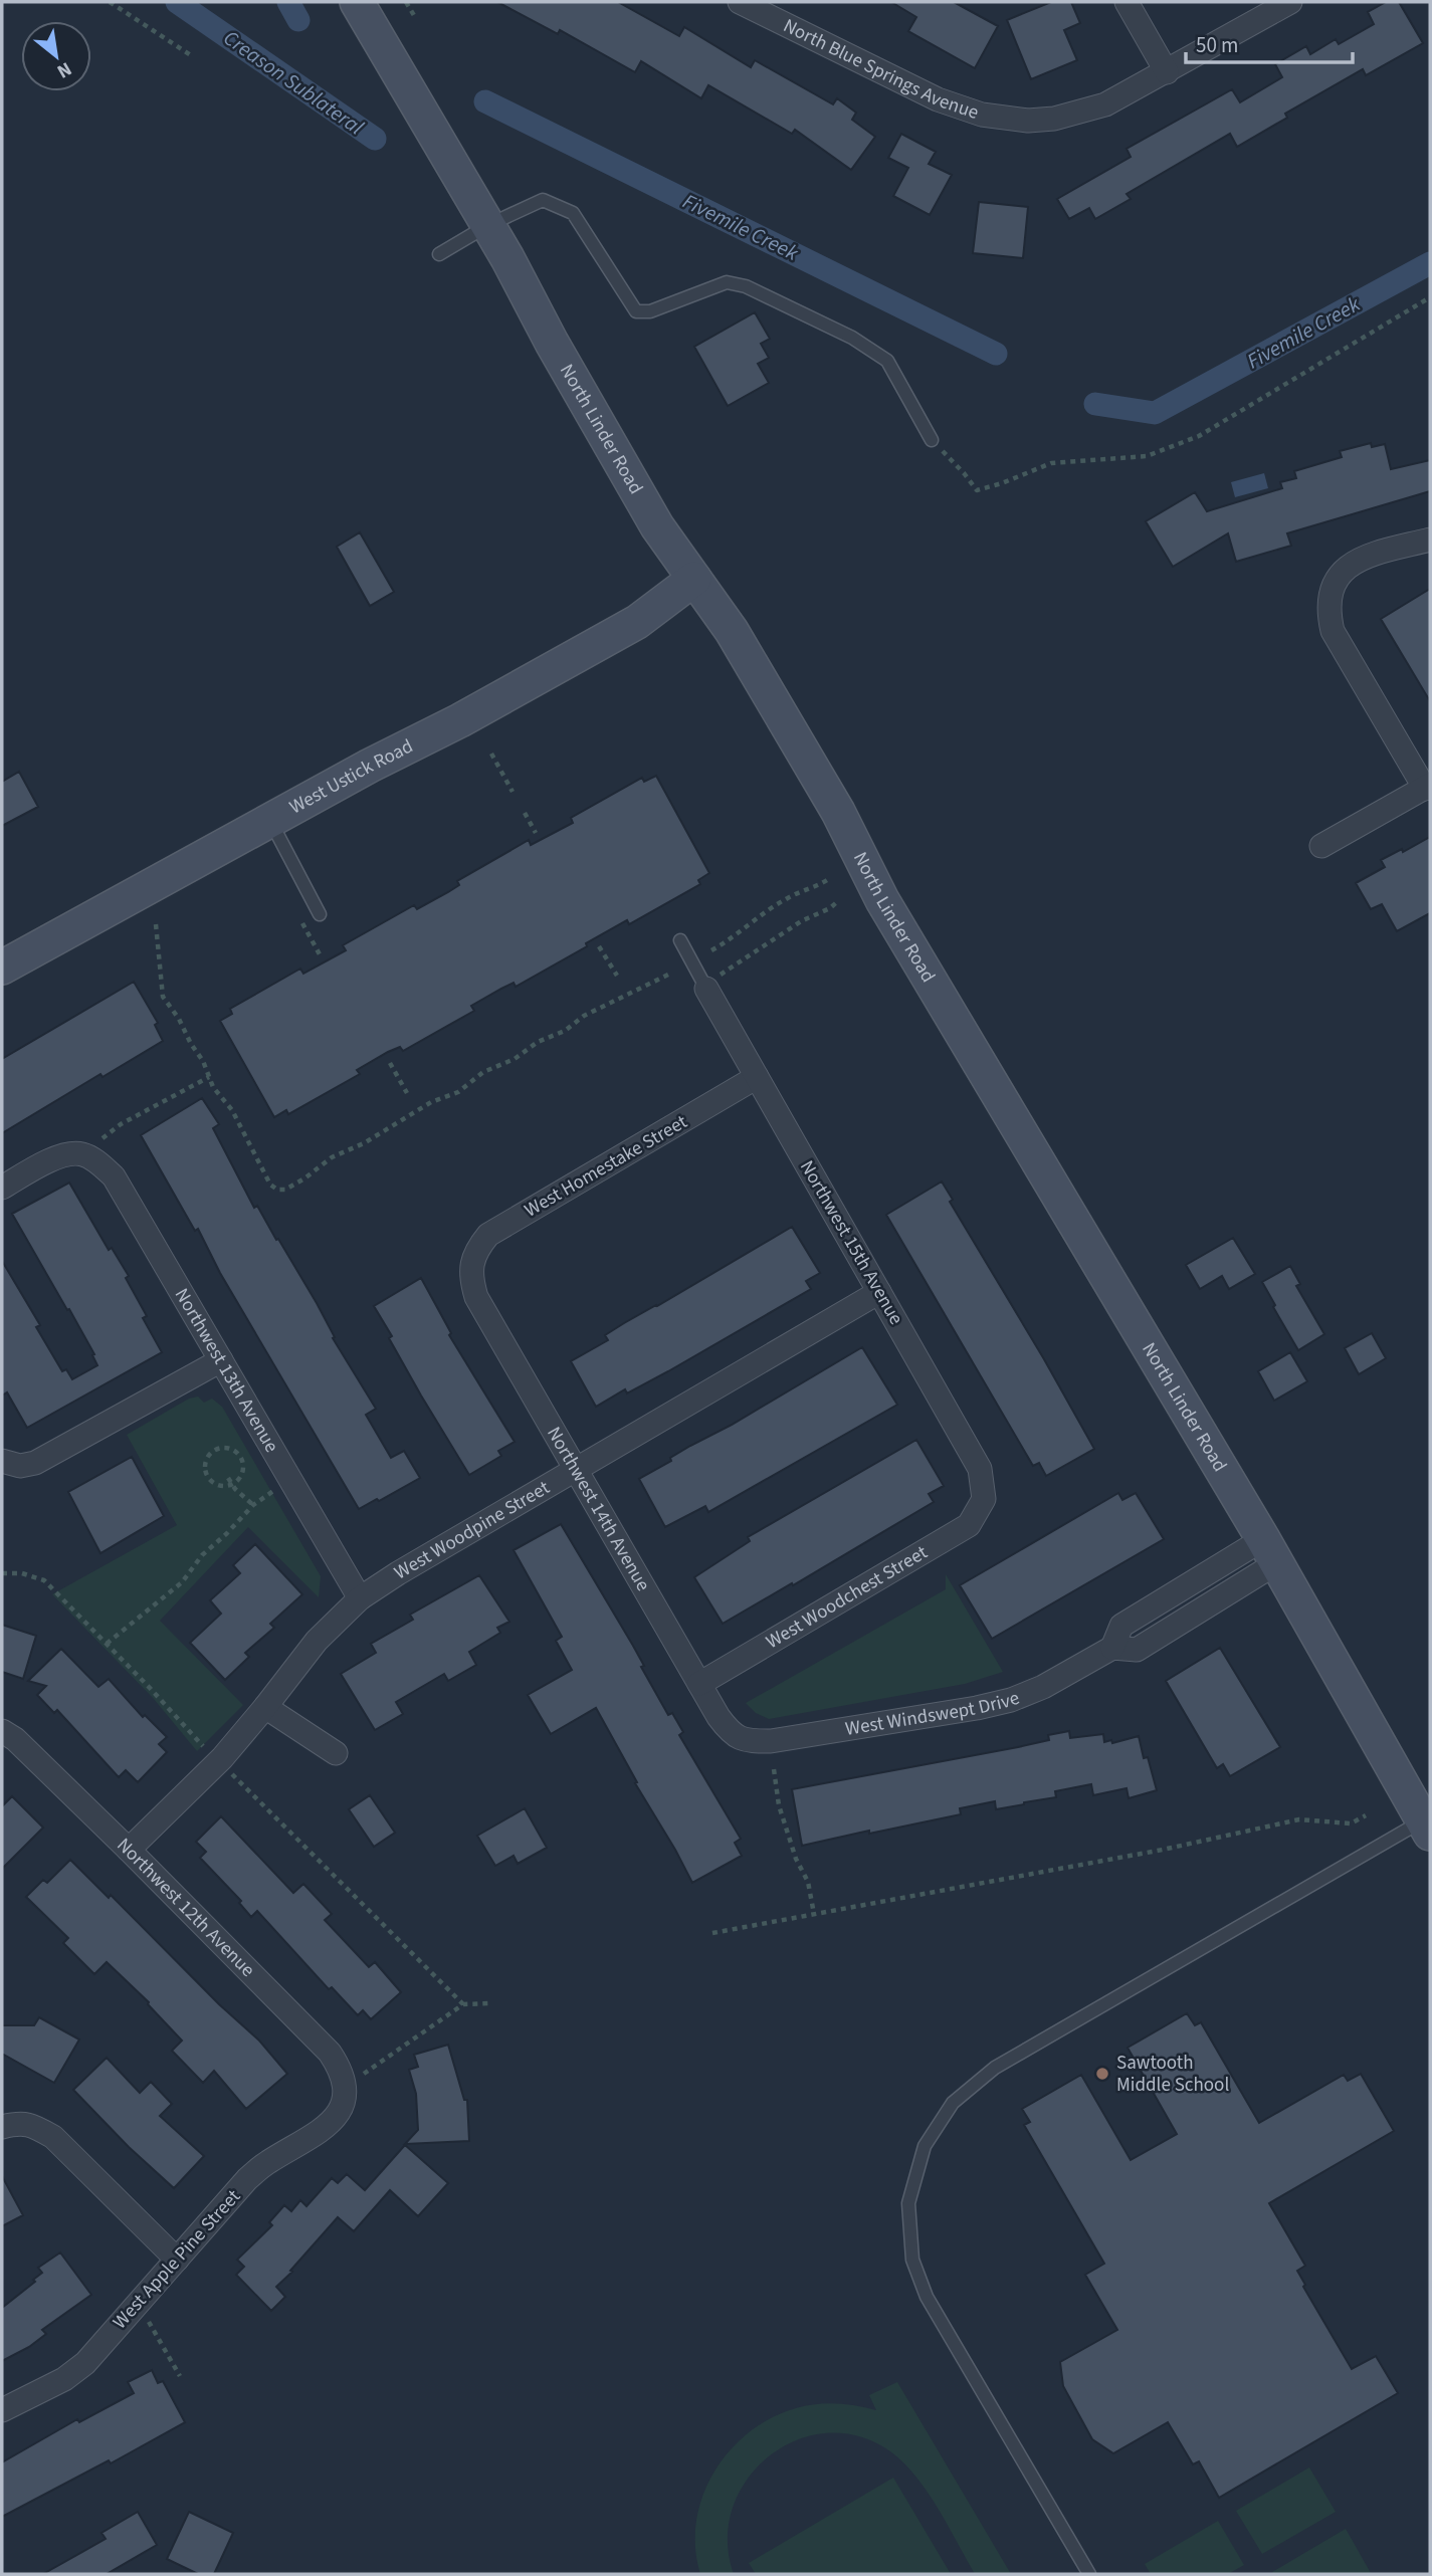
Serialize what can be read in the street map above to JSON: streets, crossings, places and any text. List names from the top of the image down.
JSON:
{
  "streets": {
    "main road": ["North Linder Road", "West Ustick Road"],
    "street": [
      "North Blue Springs Avenue",
      "West Homestake Street",
      "Northwest 15th Avenue",
      "Northwest 13th Avenue",
      "Northwest 14th Avenue",
      "West Woodpine Street",
      "West Woodchest Street",
      "West Windswept Drive",
      "Northwest 12th Avenue",
      "West Apple Pine Street"
    ]
  },
  "crossings": [
    ["North Linder Road", "West Ustick Road"],
    ["North Linder Road", "West Windswept Drive"],
    ["West Homestake Street", "Northwest 15th Avenue"],
    ["West Homestake Street", "Northwest 14th Avenue"],
    ["Northwest 15th Avenue", "West Woodpine Street"],
    ["Northwest 15th Avenue", "West Woodchest Street"],
    ["Northwest 13th Avenue", "West Woodpine Street"],
    ["Northwest 14th Avenue", "West Woodpine Street"],
    ["Northwest 14th Avenue", "West Woodchest Street"],
    ["Northwest 14th Avenue", "West Windswept Drive"],
    ["West Woodpine Street", "Northwest 12th Avenue"],
    ["Northwest 12th Avenue", "West Apple Pine Street"]
  ],
  "water": ["Creason Sublateral", "Fivemile Creek"],
  "places": ["Sawtooth Middle School"],
  "scale_bar": "50 m",
  "north": "bottom right"
}
